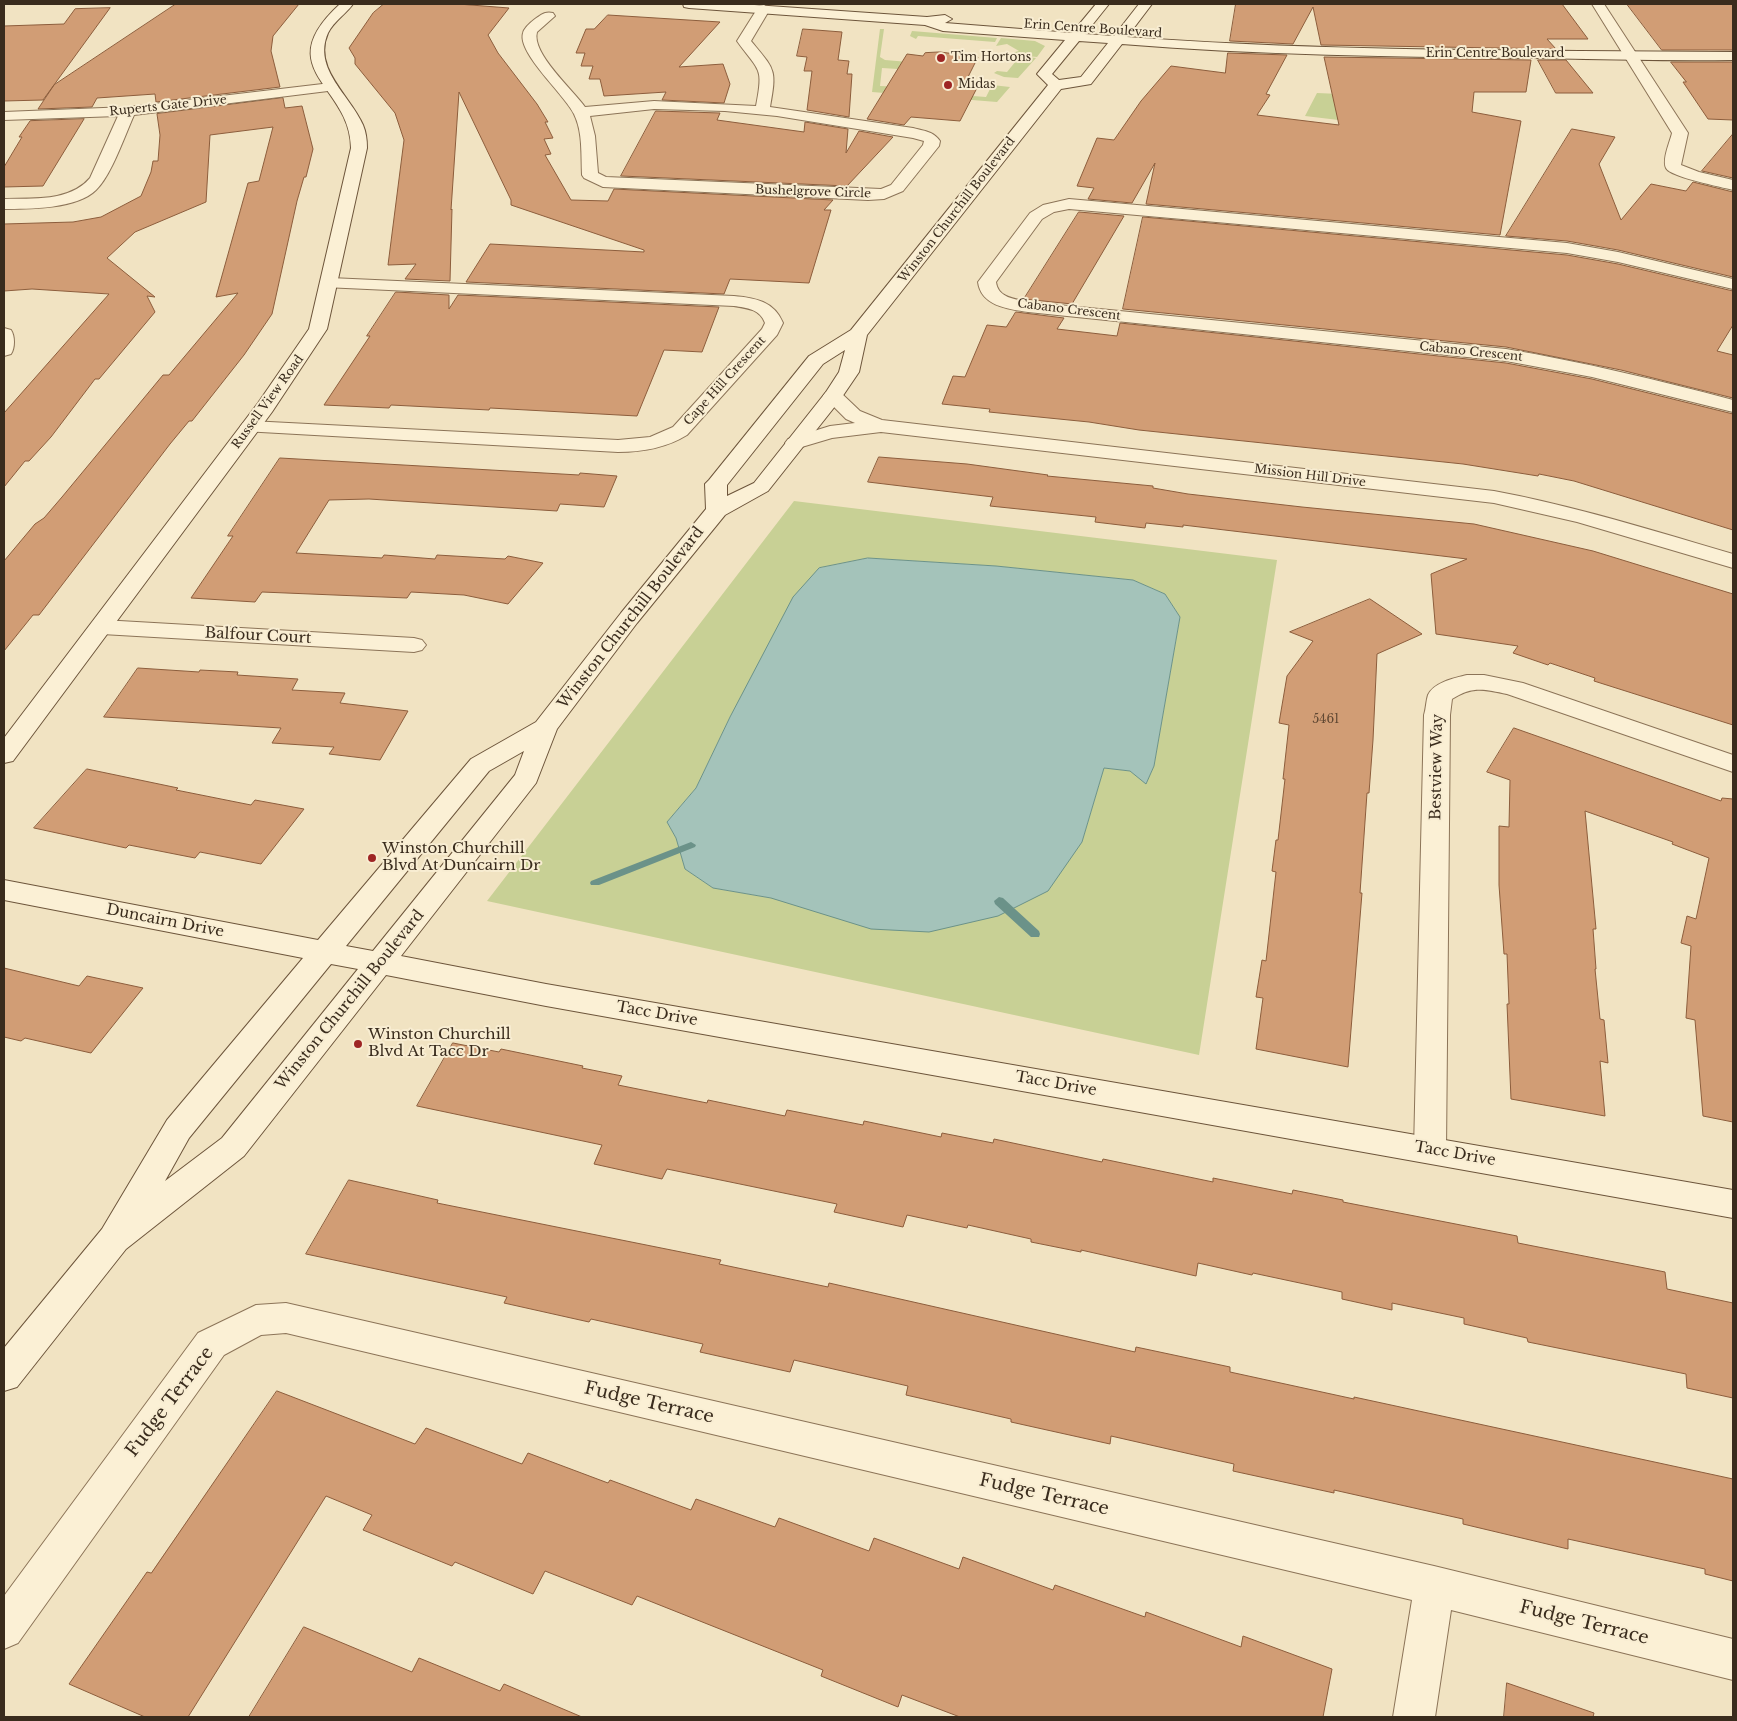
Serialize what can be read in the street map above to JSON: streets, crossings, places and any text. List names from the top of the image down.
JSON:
{
  "streets": {
    "street": [
      "Erin Centre Boulevard",
      "Ruperts Gate Drive",
      "Bushelgrove Circle",
      "Winston Churchill Boulevard",
      "Cabano Crescent",
      "Cape Hill Crescent",
      "Russell View Road",
      "Mission Hill Drive",
      "Balfour Court",
      "Bestview Way",
      "Duncairn Drive",
      "Tacc Drive",
      "Fudge Terrace"
    ]
  },
  "crossings": [
    ["Ruperts Gate Drive", "Russell View Road"],
    ["Winston Churchill Boulevard", "Mission Hill Drive"],
    ["Winston Churchill Boulevard", "Duncairn Drive"],
    ["Winston Churchill Boulevard", "Tacc Drive"],
    ["Cape Hill Crescent", "Russell View Road"],
    ["Russell View Road", "Balfour Court"],
    ["Bestview Way", "Tacc Drive"],
    ["Duncairn Drive", "Tacc Drive"]
  ],
  "places": [
    "Tim Hortons",
    "Midas",
    "Winston Churchill Blvd At Duncairn Dr",
    "Winston Churchill Blvd At Tacc Dr"
  ],
  "house_numbers": ["5461"]
}
